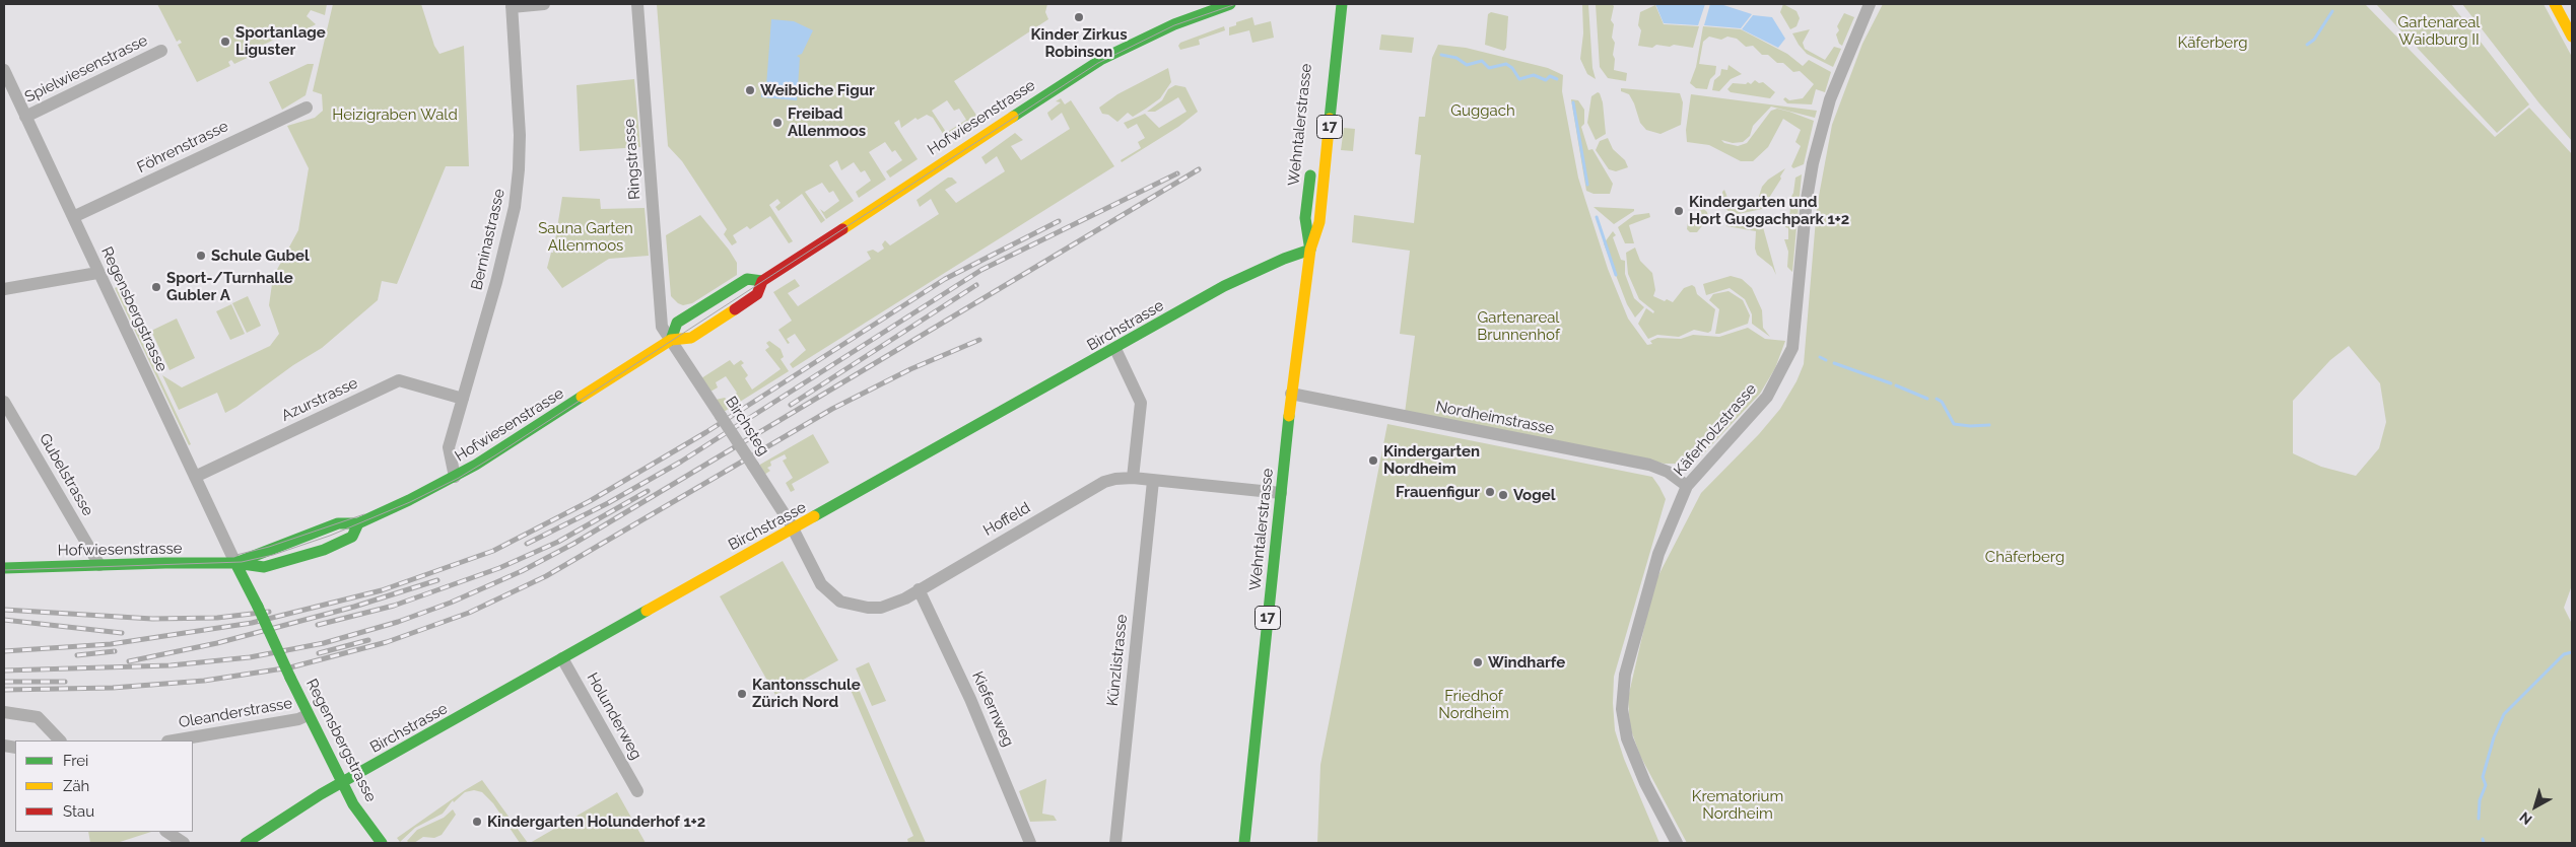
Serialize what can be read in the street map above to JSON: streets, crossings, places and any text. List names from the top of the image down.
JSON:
{
  "streets": {
    "main road": [
      "Hofwiesenstrasse",
      "Wehntalerstrasse",
      "17",
      "Regensbergstrasse",
      "Birchstrasse"
    ],
    "street": [
      "Spielwiesenstrasse",
      "Föhrenstrasse",
      "Ringstrasse",
      "Berninastrasse",
      "Azurstrasse",
      "Nordheimstrasse",
      "Birchsteg",
      "Käferholzstrasse",
      "Gubelstrasse",
      "Hoffeld",
      "Künzlistrasse",
      "Kiefernweg",
      "Oleanderstrasse",
      "Holunderweg"
    ]
  },
  "crossings": [
    ["Spielwiesenstrasse", "Regensbergstrasse"],
    ["Hofwiesenstrasse", "Ringstrasse"],
    ["Hofwiesenstrasse", "Berninastrasse"],
    ["Hofwiesenstrasse", "Regensbergstrasse"],
    ["Hofwiesenstrasse", "Birchsteg"],
    ["Hofwiesenstrasse", "Gubelstrasse"],
    ["Wehntalerstrasse", "Birchstrasse"],
    ["Wehntalerstrasse", "Nordheimstrasse"],
    ["Wehntalerstrasse", "Hoffeld"],
    ["Föhrenstrasse", "Regensbergstrasse"],
    ["Ringstrasse", "Birchsteg"],
    ["Berninastrasse", "Azurstrasse"],
    ["Regensbergstrasse", "Birchstrasse"],
    ["Regensbergstrasse", "Azurstrasse"],
    ["Regensbergstrasse", "Oleanderstrasse"],
    ["Birchstrasse", "Birchsteg"],
    ["Birchstrasse", "Hoffeld"],
    ["Birchstrasse", "Holunderweg"],
    ["Nordheimstrasse", "Käferholzstrasse"],
    ["Birchsteg", "Hoffeld"],
    ["Hoffeld", "Künzlistrasse"],
    ["Hoffeld", "Kiefernweg"]
  ],
  "parks": [
    "Gartenareal Waidburg II",
    "Käferberg",
    "Guggach",
    "Heizigraben Wald",
    "Sauna Garten Allenmoos",
    "Gartenareal Brunnenhof",
    "Chäferberg",
    "Friedhof Nordheim",
    "Krematorium Nordheim"
  ],
  "places": [
    "Kinder Zirkus Robinson",
    "Sportanlage Liguster",
    "Weibliche Figur",
    "Freibad Allenmoos",
    "Kindergarten und Hort Guggachpark 1+2",
    "Schule Gubel",
    "Sport-/Turnhalle Gubler A",
    "Kindergarten Nordheim",
    "Frauenfigur",
    "Vogel",
    "Windharfe",
    "Kantonsschule Zürich Nord",
    "Kindergarten Holunderhof 1+2"
  ],
  "legend": ["Frei", "Zäh", "Stau"],
  "north": "bottom left"
}
